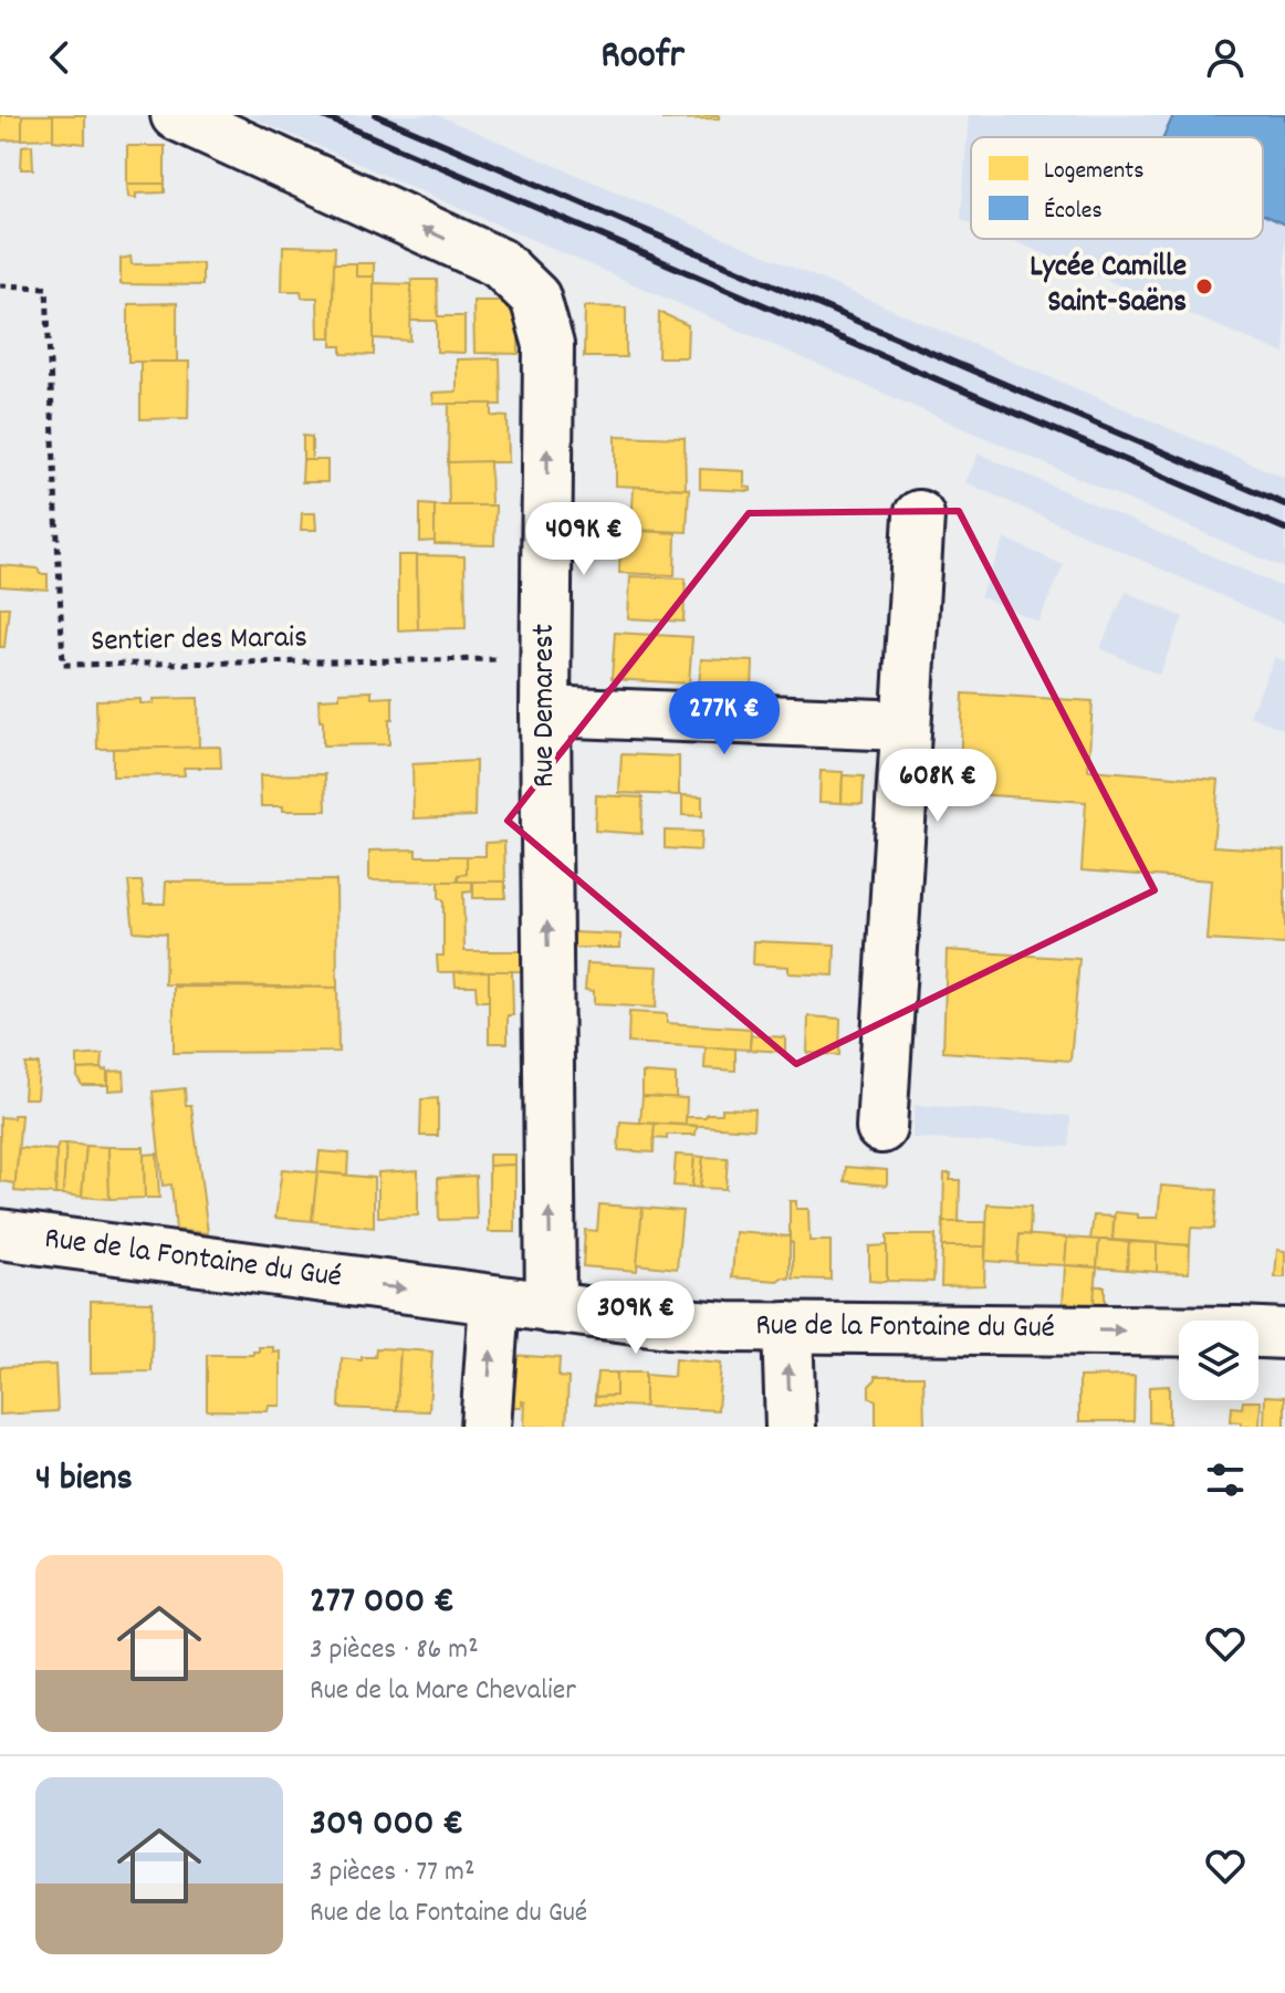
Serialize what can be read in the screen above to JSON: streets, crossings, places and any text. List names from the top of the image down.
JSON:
{
  "streets": {
    "street": ["Rue Demarest", "Rue de la Fontaine du Gué"],
    "path": ["Sentier des Marais"]
  },
  "crossings": [
    ["Sentier des Marais", "Rue Demarest"],
    ["Rue Demarest", "Rue de la Fontaine du Gué"]
  ],
  "one_way": ["Rue de la Fontaine du Gué"],
  "places": ["Lycée Camille Saint-Saëns"],
  "legend": ["Logements", "Écoles"],
  "page": {
    "header": "Roofr",
    "price": [
      "409K €",
      "277K €",
      "608K €",
      "309K €"
    ],
    "heading": "4 biens",
    "list": [
      {
        "name": "277 000 €",
        "note": "3 pièces · 86 m² · Rue de la Mare Chevalier"
      },
      {
        "name": "309 000 €",
        "note": "3 pièces · 77 m² · Rue de la Fontaine du Gué"
      }
    ]
  }
}
